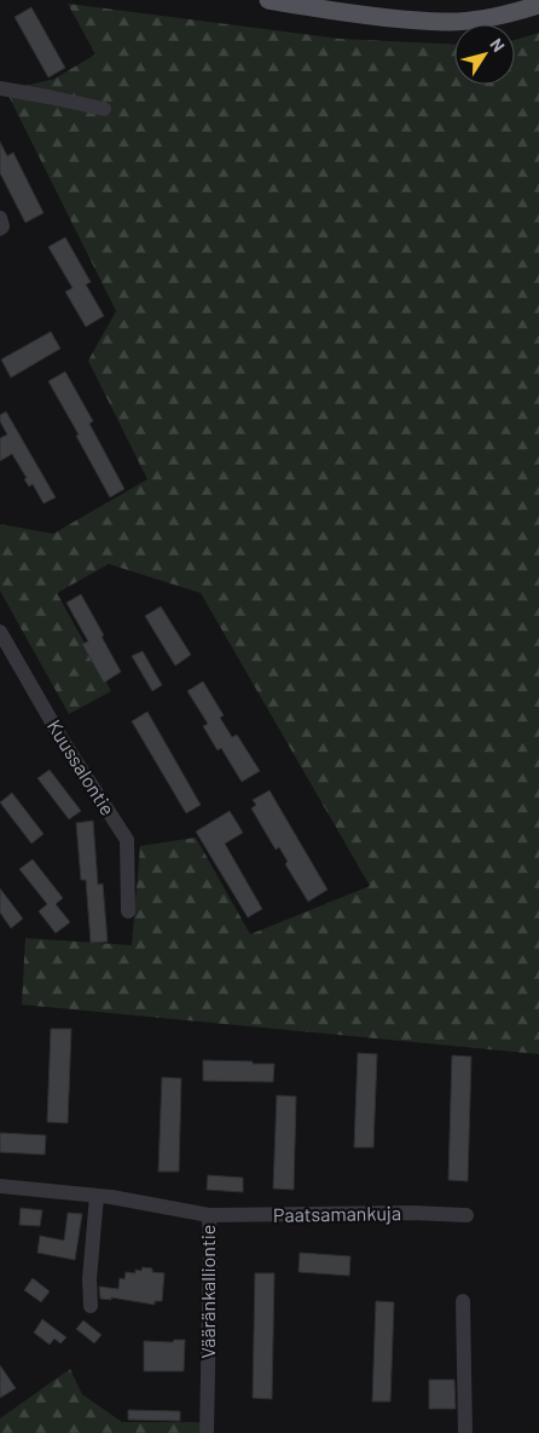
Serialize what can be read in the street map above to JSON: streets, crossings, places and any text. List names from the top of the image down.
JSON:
{
  "streets": {
    "street": ["Kuussalontie", "Paatsamankuja", "Vääränkalliontie"]
  },
  "crossings": [
    ["Paatsamankuja", "Vääränkalliontie"]
  ],
  "north": "top right"
}
